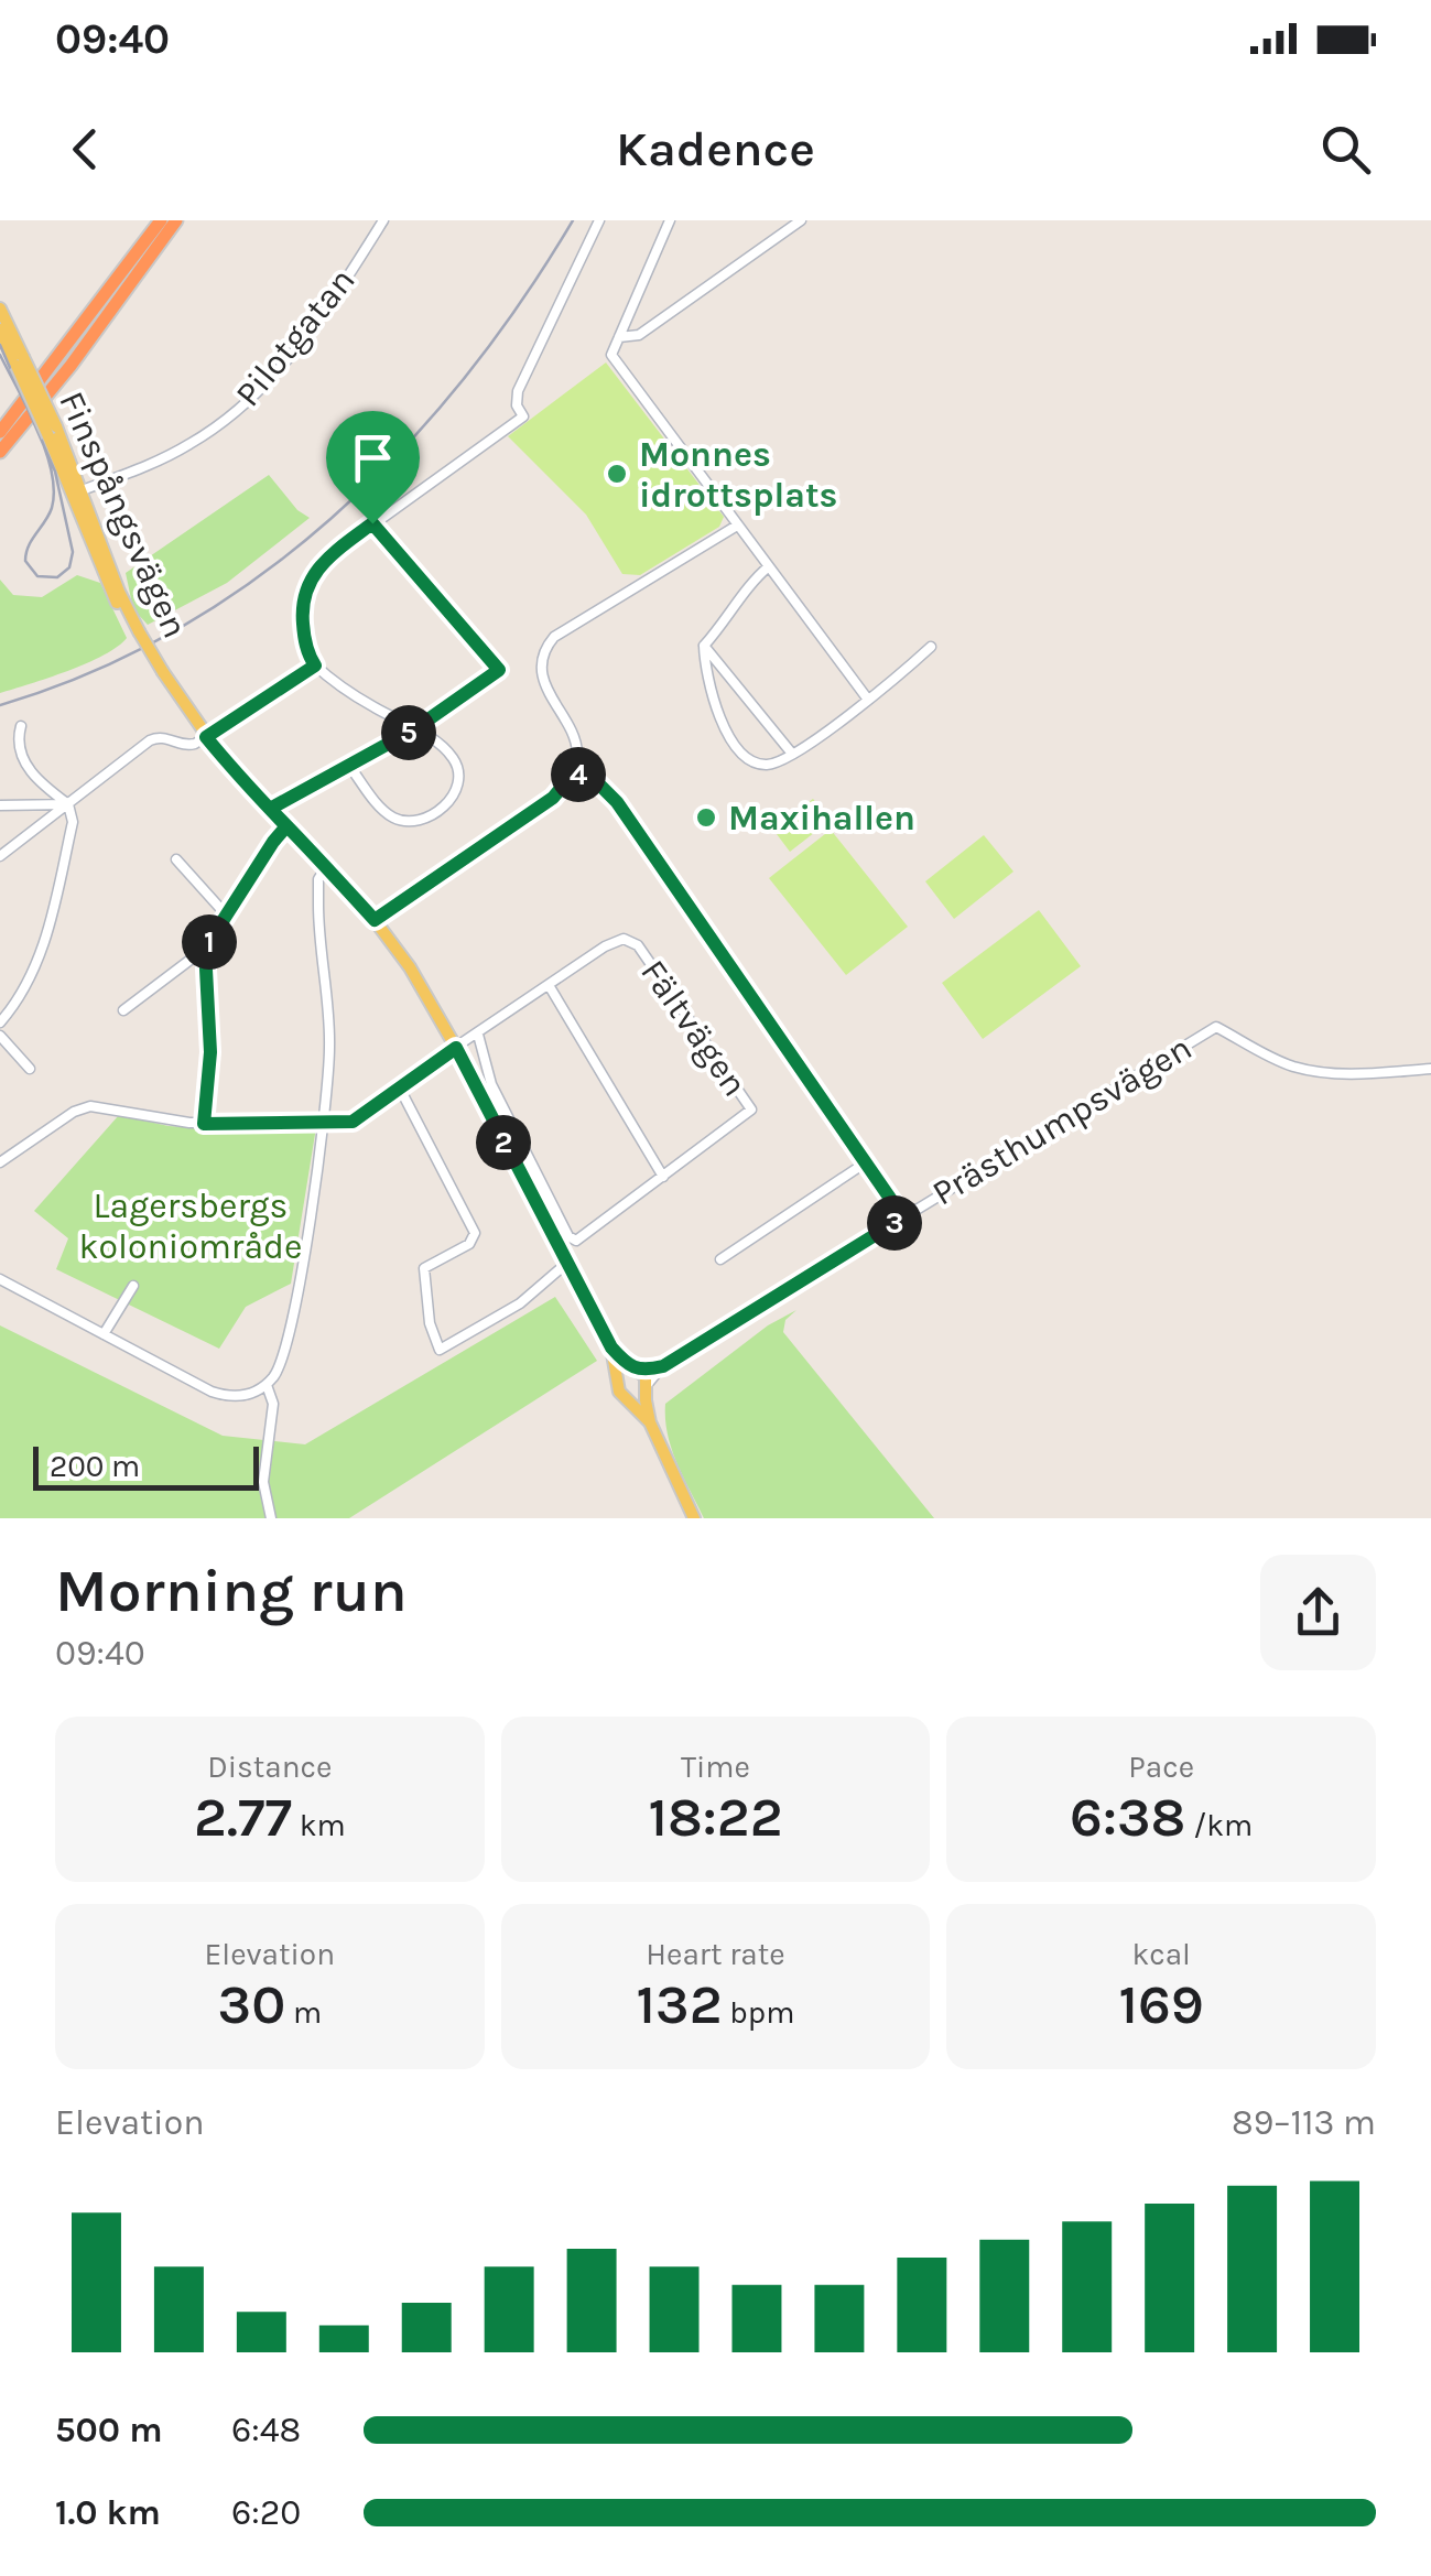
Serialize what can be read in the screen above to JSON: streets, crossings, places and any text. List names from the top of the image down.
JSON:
{
  "streets": {
    "main road": ["Finspångsvägen"],
    "street": ["Pilotgatan", "Fältvägen", "Prästhumpsvägen"]
  },
  "crossings": [
    ["Pilotgatan", "Finspångsvägen"],
    ["Finspångsvägen", "Prästhumpsvägen"]
  ],
  "parks": ["Lagersbergs koloniområde"],
  "places": ["Monnes idrottsplats", "Maxihallen"],
  "scale_bar": "200 m",
  "page": {
    "status": "09:40",
    "header": "Kadence",
    "pins": [
      "5",
      "4",
      "1",
      "2",
      "3"
    ],
    "scale": "200 m",
    "heading": ["Morning run", "09:40"],
    "stats": [
      ["Distance", "2.77 km"],
      ["Time", "18:22"],
      ["Pace", "6:38 /km"],
      ["Elevation", "30 m"],
      ["Heart rate", "132 bpm"],
      ["kcal", "169"]
    ],
    "chart": ["Elevation", "89–113 m"],
    "list": [
      {
        "name": "500 m",
        "note": "6:48"
      },
      {
        "name": "1.0 km",
        "note": "6:20"
      }
    ]
  }
}
